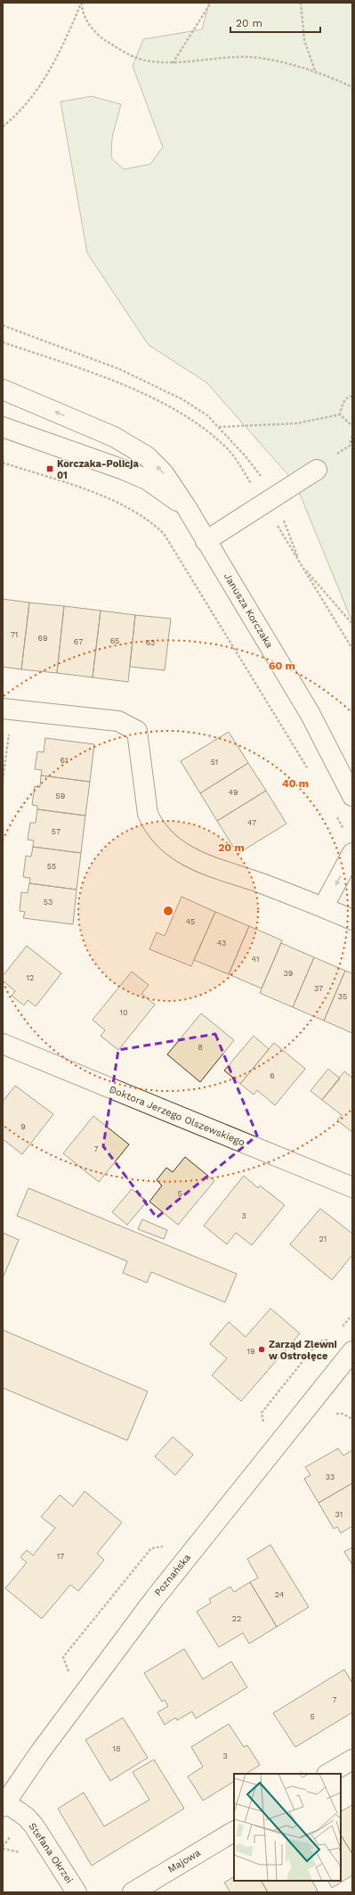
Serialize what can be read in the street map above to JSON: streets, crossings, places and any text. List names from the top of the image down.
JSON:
{
  "streets": {
    "street": [
      "Janusza Korczaka",
      "Doktora Jerzego Olszewskiego",
      "Poznańska",
      "Stefana Okrzei",
      "Majowa"
    ]
  },
  "crossings": [
    ["Poznańska", "Stefana Okrzei"]
  ],
  "places": {
    "transit": ["Korczaka-Policja 01"],
    "other": ["Zarząd Zlewni w Ostrołęce"]
  },
  "house_numbers": [
    "71",
    "69",
    "65",
    "67",
    "63",
    "61",
    "51",
    "49",
    "59",
    "47",
    "57",
    "55",
    "53",
    "45",
    "43",
    "41",
    "39",
    "12",
    "37",
    "35",
    "10",
    "8",
    "6",
    "9",
    "7",
    "5",
    "3",
    "21",
    "19",
    "33",
    "31",
    "17",
    "24",
    "22",
    "7",
    "5",
    "18",
    "3"
  ],
  "scale_bar": "20 m",
  "rings": ["60 m", "40 m", "20 m"]
}
